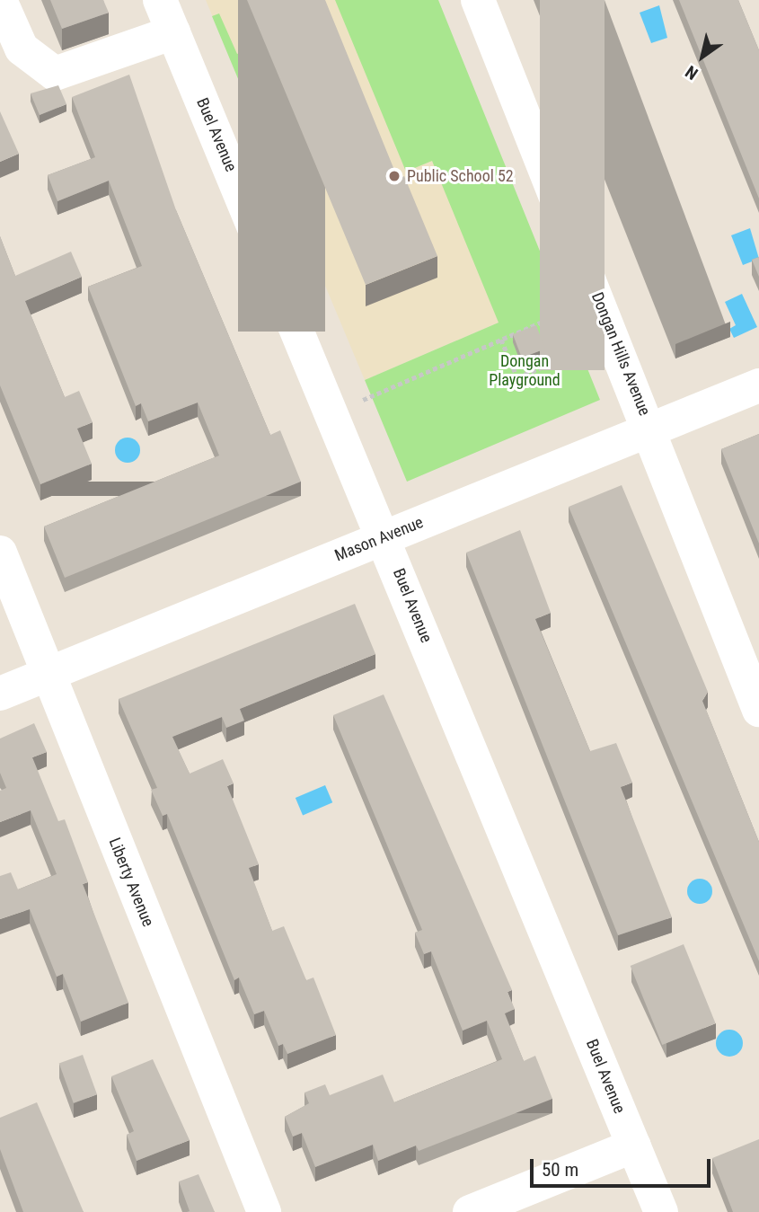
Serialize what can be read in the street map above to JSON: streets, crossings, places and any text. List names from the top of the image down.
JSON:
{
  "streets": {
    "street": [
      "Buel Avenue",
      "Dongan Hills Avenue",
      "Mason Avenue",
      "Liberty Avenue"
    ]
  },
  "crossings": [
    ["Buel Avenue", "Mason Avenue"],
    ["Dongan Hills Avenue", "Mason Avenue"],
    ["Mason Avenue", "Liberty Avenue"]
  ],
  "parks": ["Dongan Playground"],
  "places": ["Public School 52"],
  "scale_bar": "50 m",
  "north": "bottom left"
}
